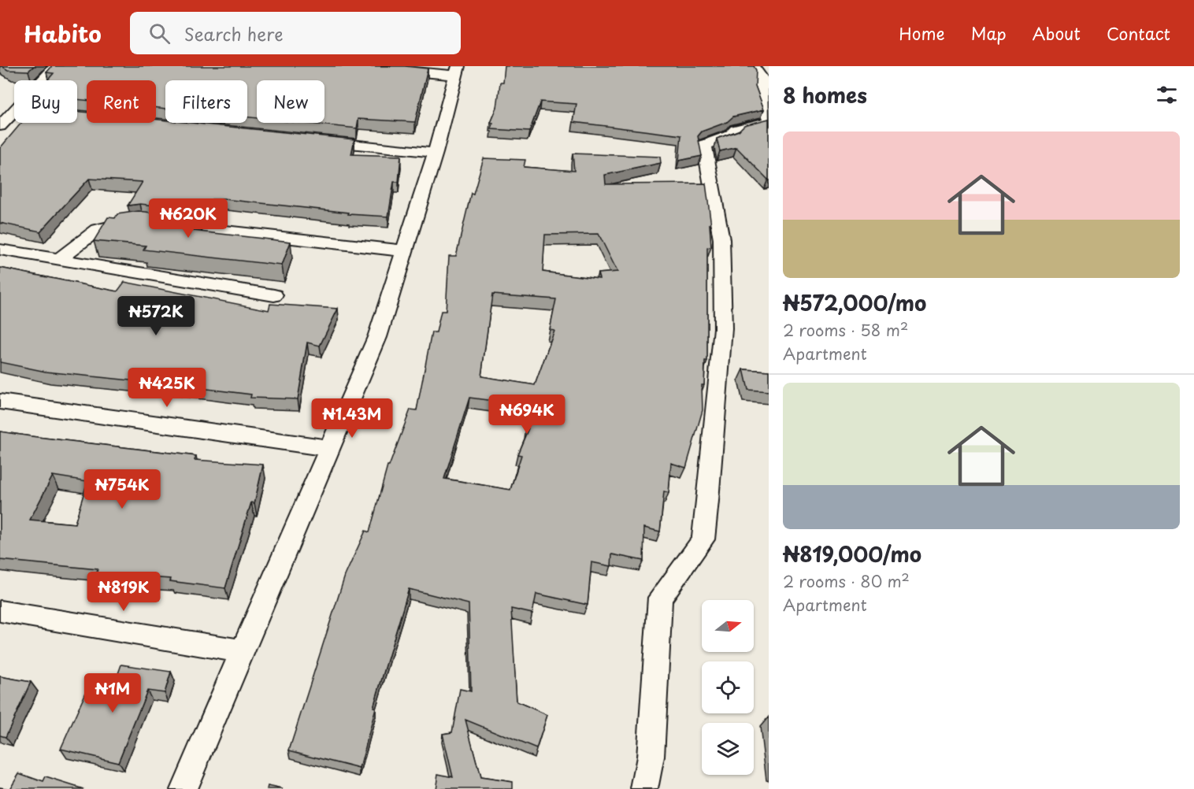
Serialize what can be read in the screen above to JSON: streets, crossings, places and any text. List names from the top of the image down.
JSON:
{
  "north": "right",
  "page": {
    "header": "Habito",
    "search": "Search here",
    "nav": [
      "Home",
      "Map",
      "About",
      "Contact"
    ],
    "heading": "8 homes",
    "chip": [
      "Buy",
      "Rent",
      "Filters",
      "New"
    ],
    "list": [
      {
        "name": "₦572,000/mo",
        "note": "2 rooms · 58 m² · Apartment"
      },
      {
        "name": "₦819,000/mo",
        "note": "2 rooms · 80 m² · Apartment"
      }
    ],
    "price": [
      "₦620K",
      "₦572K",
      "₦425K",
      "₦694K",
      "₦1.43M",
      "₦754K",
      "₦819K",
      "₦1M"
    ]
  }
}
